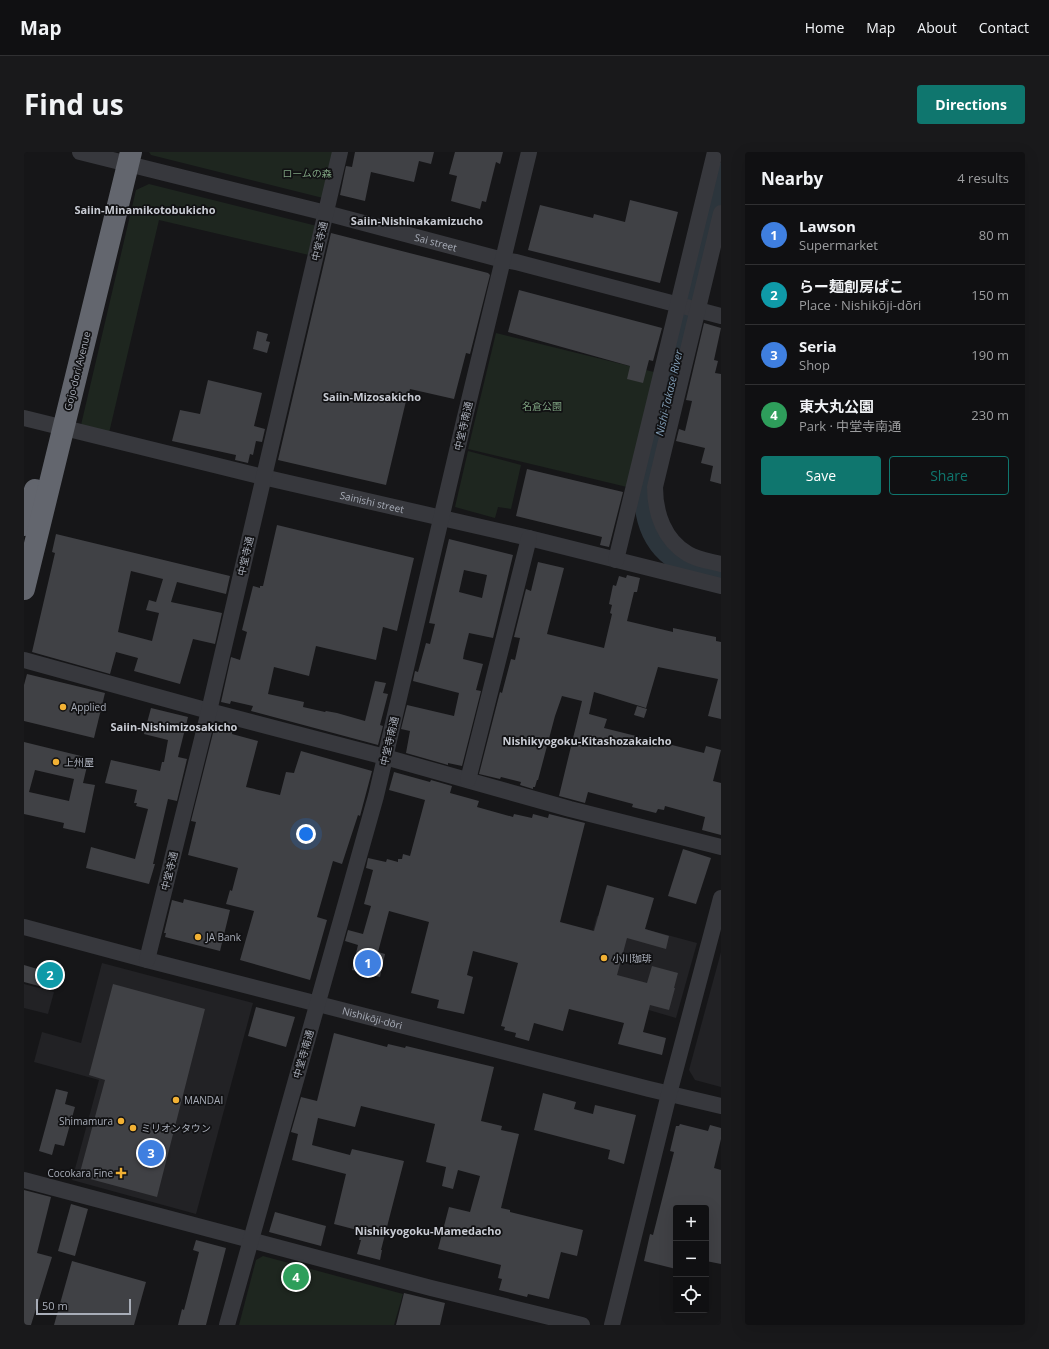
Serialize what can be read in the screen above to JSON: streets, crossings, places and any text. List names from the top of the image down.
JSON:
{
  "streets": {
    "highway": ["Gojo-dori Avenue"],
    "street": [
      "中堂寺通",
      "Sai street",
      "中堂寺南通",
      "Sainishi street",
      "Nishikōji-dōri"
    ]
  },
  "crossings": [
    ["中堂寺通", "Sai street"],
    ["中堂寺通", "Sainishi street"],
    ["中堂寺通", "Nishikōji-dōri"],
    ["Sai street", "Gojo-dori Avenue"],
    ["Sai street", "中堂寺南通"],
    ["Gojo-dori Avenue", "Sainishi street"],
    ["中堂寺南通", "Sainishi street"],
    ["中堂寺南通", "Nishikōji-dōri"]
  ],
  "districts": [
    "Saiin-Minamikotobukicho",
    "Saiin-Nishinakamizucho",
    "Saiin-Mizosakicho",
    "Saiin-Nishimizosakicho",
    "Nishikyogoku-Kitashozakaicho",
    "Nishikyogoku-Mamedacho"
  ],
  "water": ["Nishi-Takase River"],
  "parks": ["ロームの森", "名倉公園"],
  "places": {
    "other": [
      "Applied",
      "上州屋",
      "JA Bank",
      "小川珈琲",
      "MANDAI",
      "Shimamura",
      "ミリオンタウン"
    ],
    "health": ["Cocokara Fine"]
  },
  "scale_bar": "50 m",
  "page": {
    "header": "Map",
    "nav": [
      "Home",
      "Map",
      "About",
      "Contact"
    ],
    "title": "Find us",
    "buttons": [
      "Directions",
      ["Save", "Share"]
    ],
    "heading": ["Nearby", "4 results"],
    "list": [
      {
        "mark": "1",
        "name": "Lawson",
        "note": "Supermarket",
        "value": "80 m"
      },
      {
        "mark": "2",
        "name": "らー麺創房ぱこ",
        "note": "Place · Nishikōji-dōri",
        "value": "150 m"
      },
      {
        "mark": "3",
        "name": "Seria",
        "note": "Shop",
        "value": "190 m"
      },
      {
        "mark": "4",
        "name": "東大丸公園",
        "note": "Park · 中堂寺南通",
        "value": "230 m"
      }
    ],
    "pins": [
      "1",
      "2",
      "3",
      "4"
    ],
    "map_buttons": ["+", "−"],
    "scale": "50 m"
  }
}
